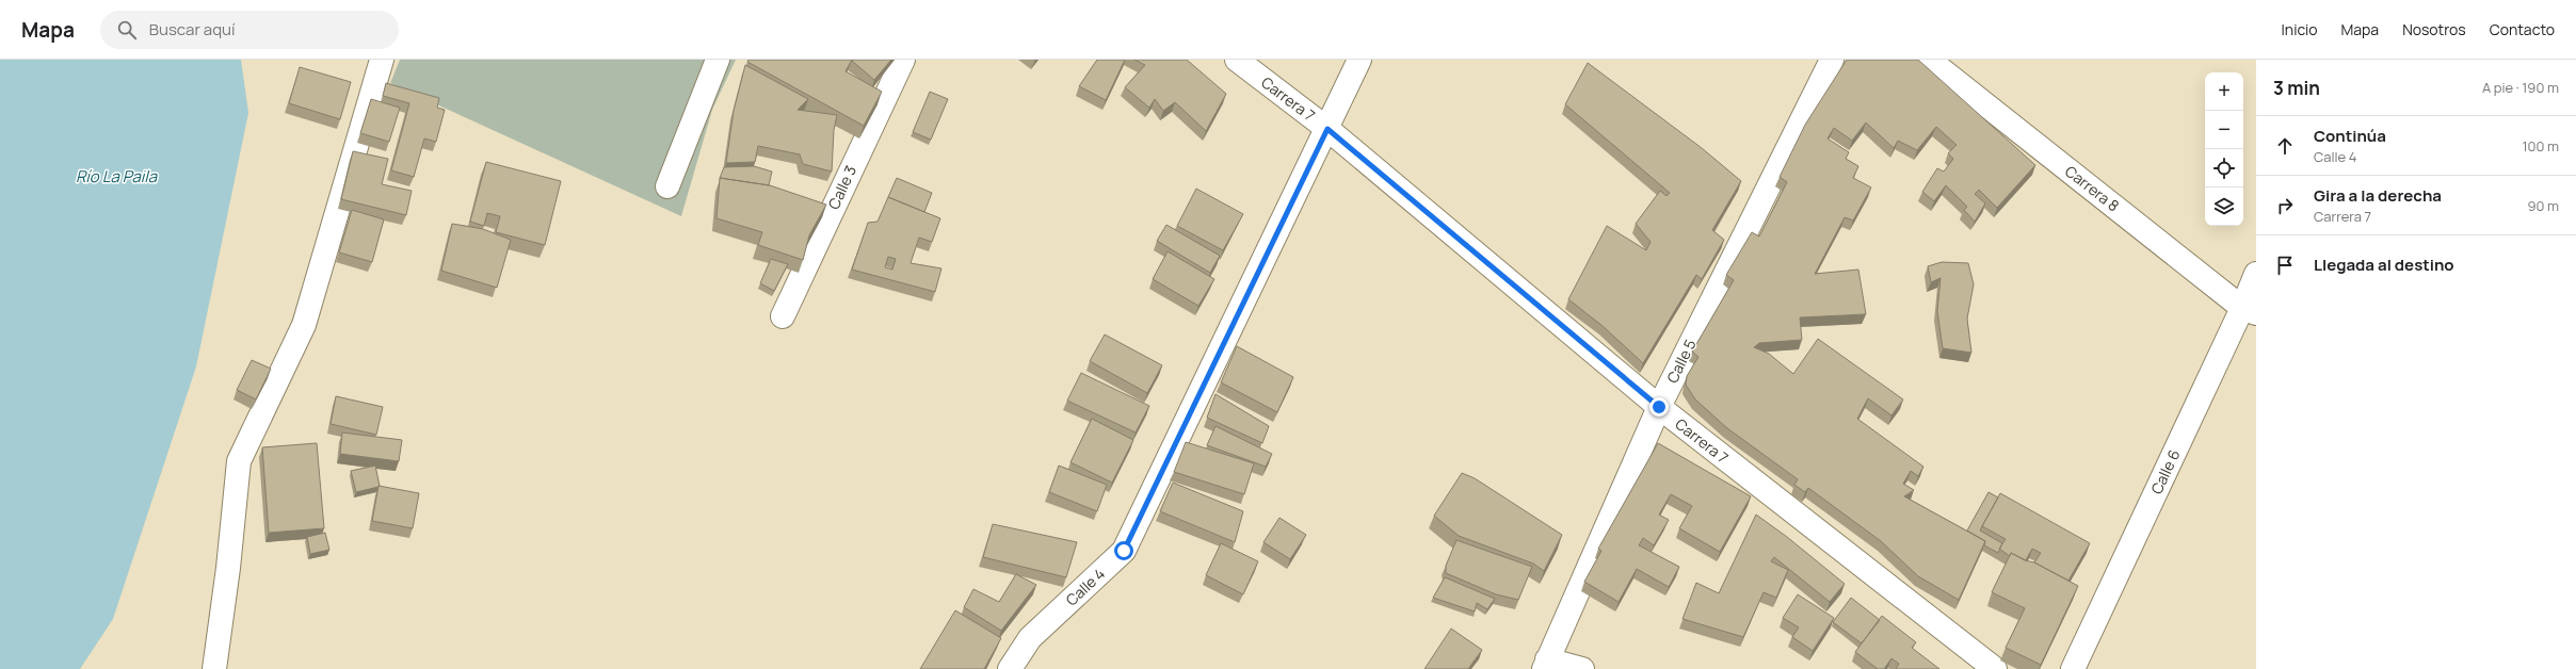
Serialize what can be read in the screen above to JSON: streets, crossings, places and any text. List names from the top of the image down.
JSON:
{
  "streets": {
    "street": [
      "Carrera 7",
      "Calle 3",
      "Carrera 8",
      "Calle 5",
      "Calle 6",
      "Calle 4"
    ]
  },
  "crossings": [
    ["Carrera 7", "Calle 5"],
    ["Carrera 7", "Calle 4"],
    ["Carrera 8", "Calle 6"]
  ],
  "water": ["Río La Paila"],
  "page": {
    "header": "Mapa",
    "search": "Buscar aquí",
    "nav": [
      "Inicio",
      "Mapa",
      "Nosotros",
      "Contacto"
    ],
    "heading": ["3 min", "A pie · 190 m"],
    "map_buttons": ["+", "−"],
    "list": [
      ["Continúa", "Calle 4", "100 m"],
      ["Gira a la derecha", "Carrera 7", "90 m"],
      "Llegada al destino"
    ]
  }
}
